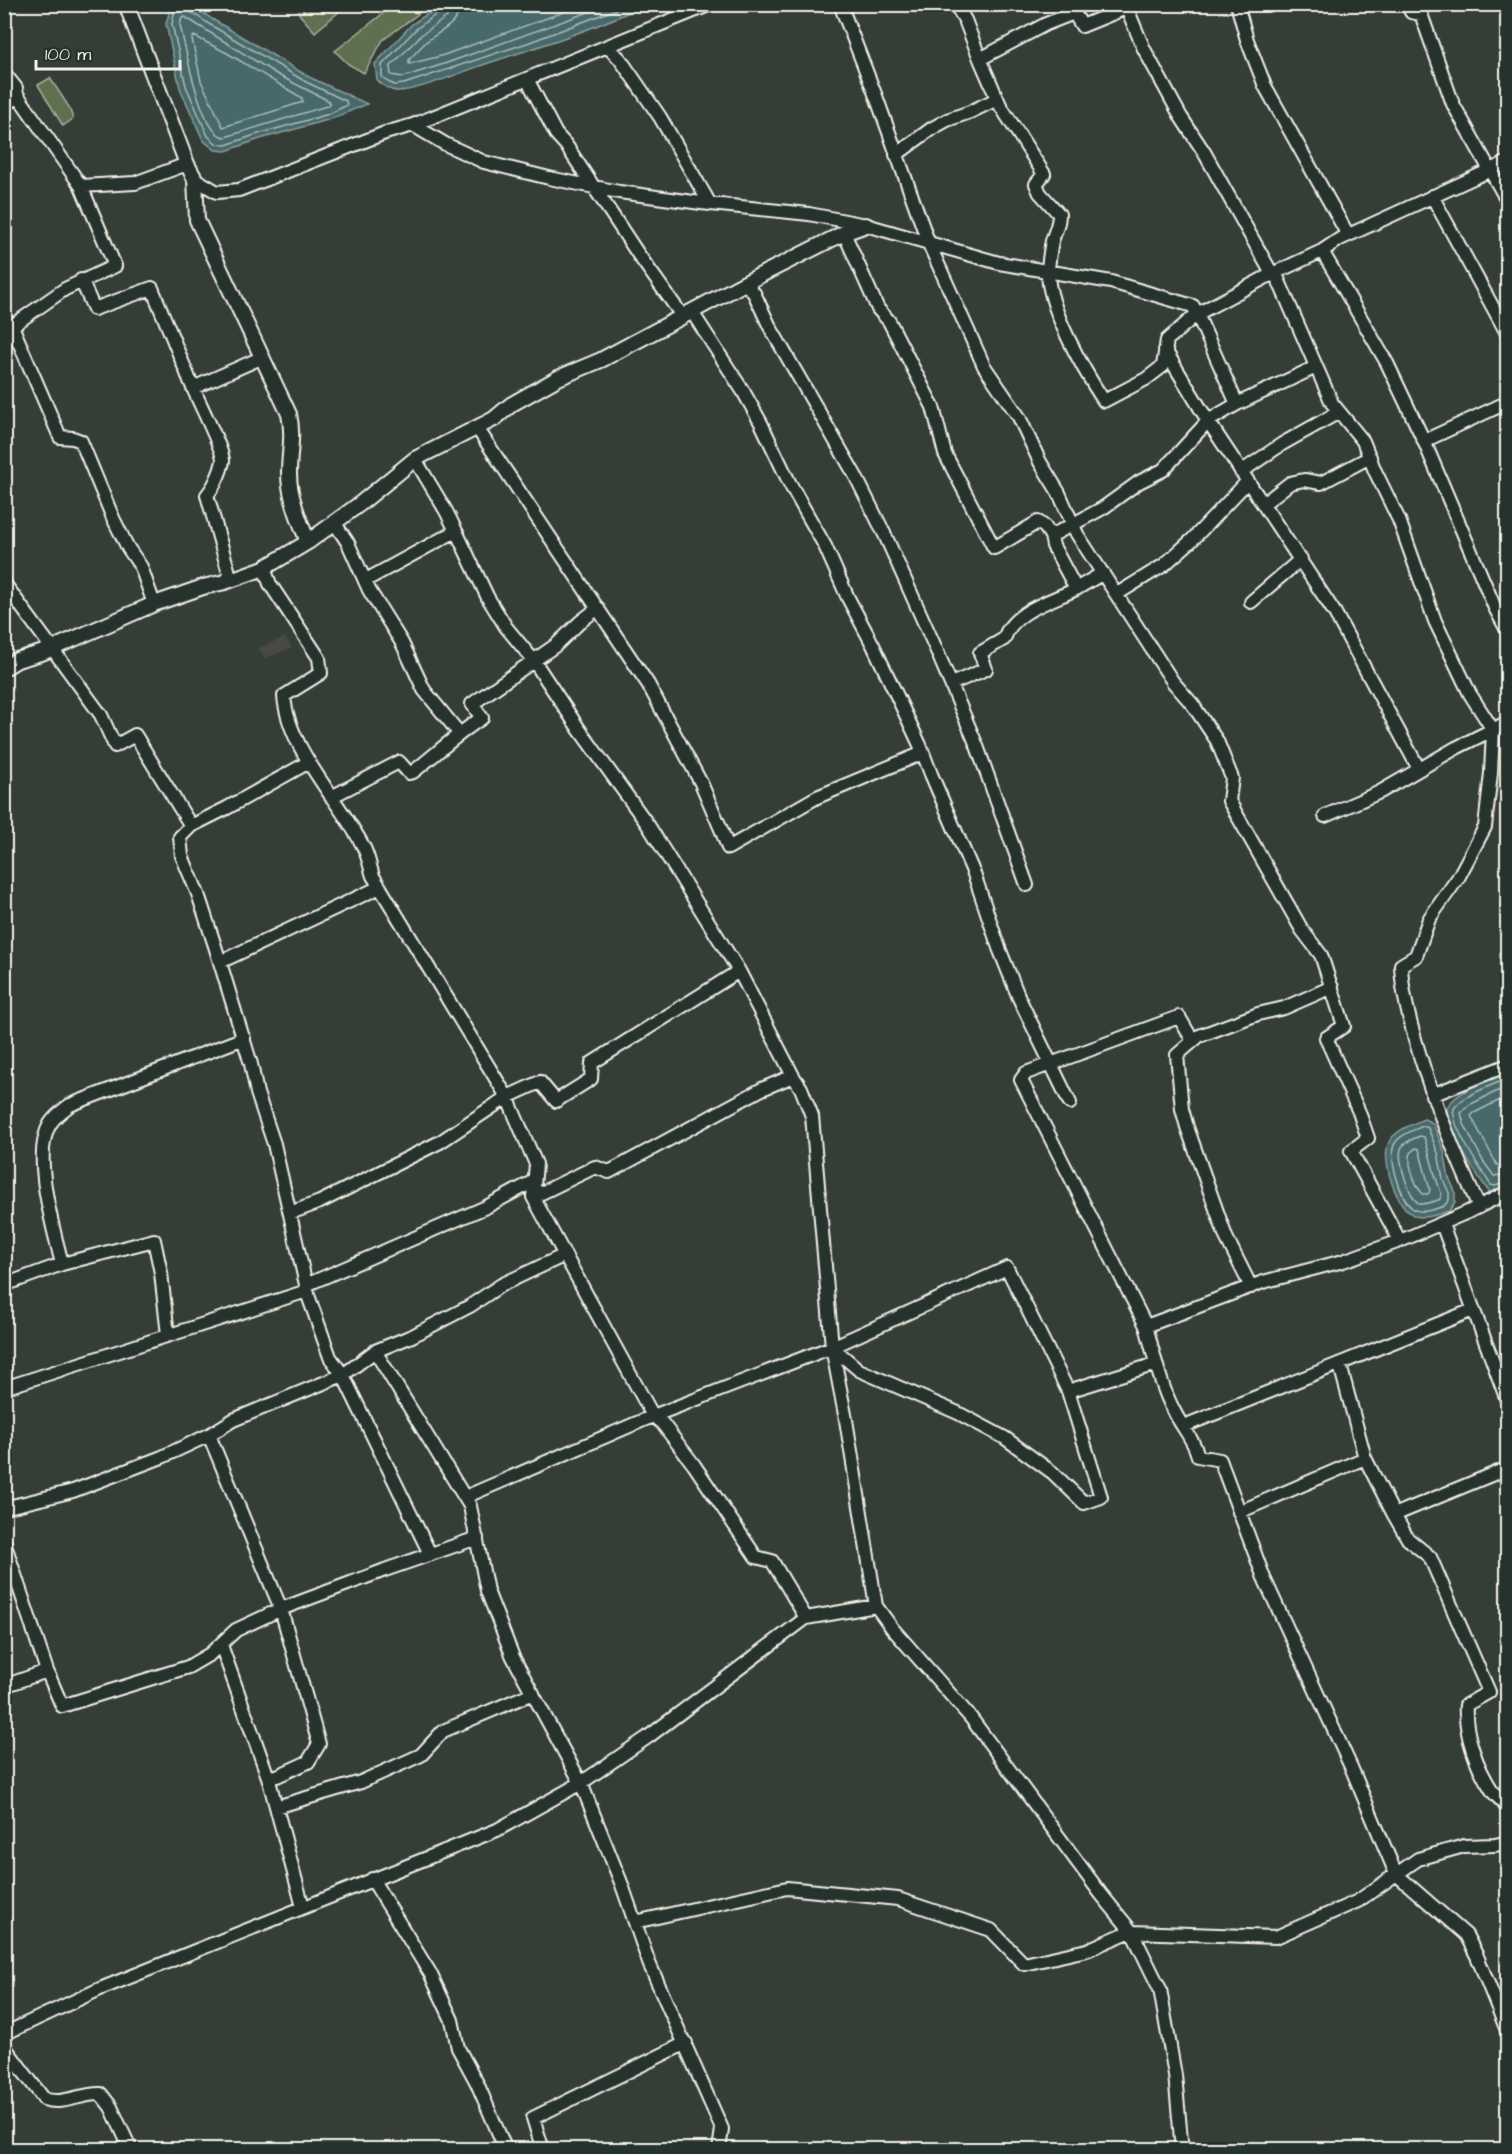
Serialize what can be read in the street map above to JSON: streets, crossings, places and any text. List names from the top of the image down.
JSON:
{
  "scale_bar": "100 m"
}
